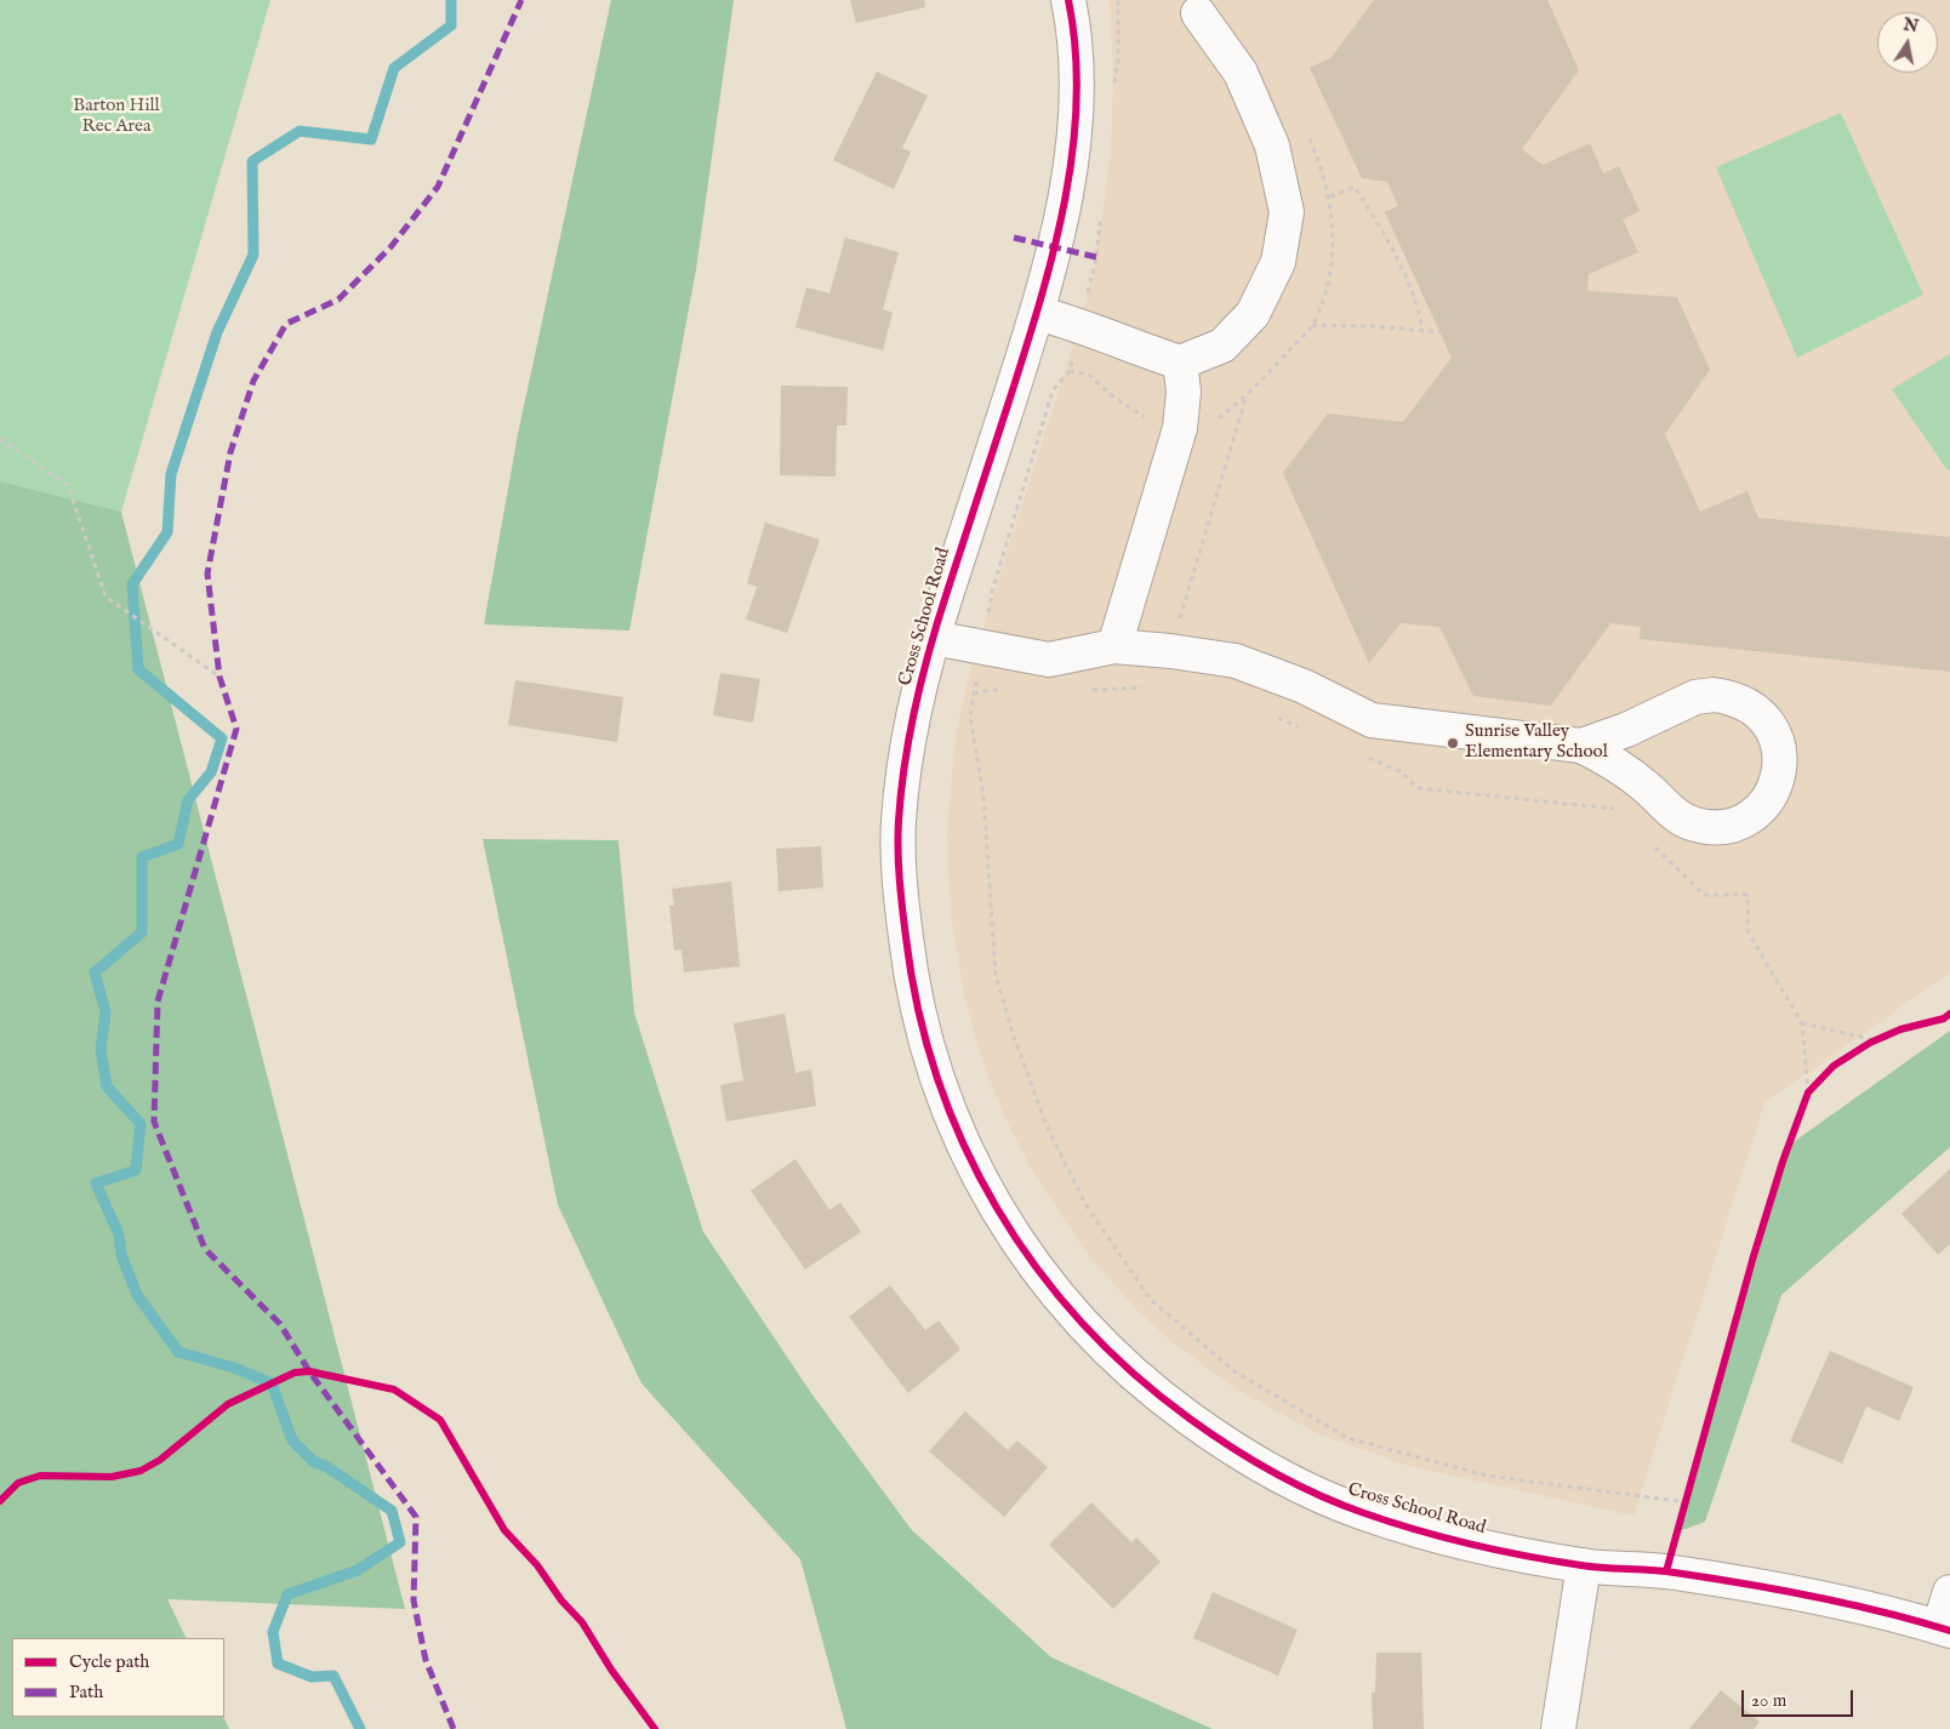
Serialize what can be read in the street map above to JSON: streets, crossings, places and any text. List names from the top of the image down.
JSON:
{
  "streets": {
    "street": ["Cross School Road"]
  },
  "parks": ["Barton Hill Rec Area"],
  "places": ["Sunrise Valley Elementary School"],
  "legend": ["Cycle path", "Path"],
  "scale_bar": "20 m",
  "north": "top"
}
